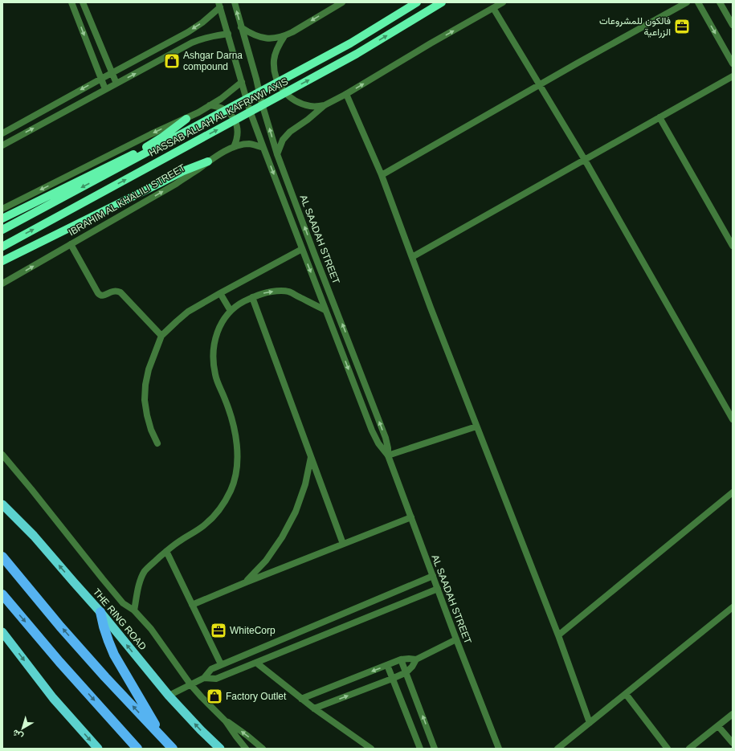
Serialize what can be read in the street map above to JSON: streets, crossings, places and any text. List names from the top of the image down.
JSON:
{
  "streets": {
    "highway": ["THE RING ROAD"],
    "main road": ["HASSAB ALLAH AL KAFRAWI AXIS"],
    "street": ["IBRAHIM AL KHALILI STREET", "AL SAADAH STREET"]
  },
  "crossings": [
    ["IBRAHIM AL KHALILI STREET", "AL SAADAH STREET"]
  ],
  "places": {
    "office": ["فالكون للمشروعات الزراعية", "WhiteCorp"],
    "shop": ["Ashgar Darna compound", "Factory Outlet"]
  },
  "north": "bottom left"
}
